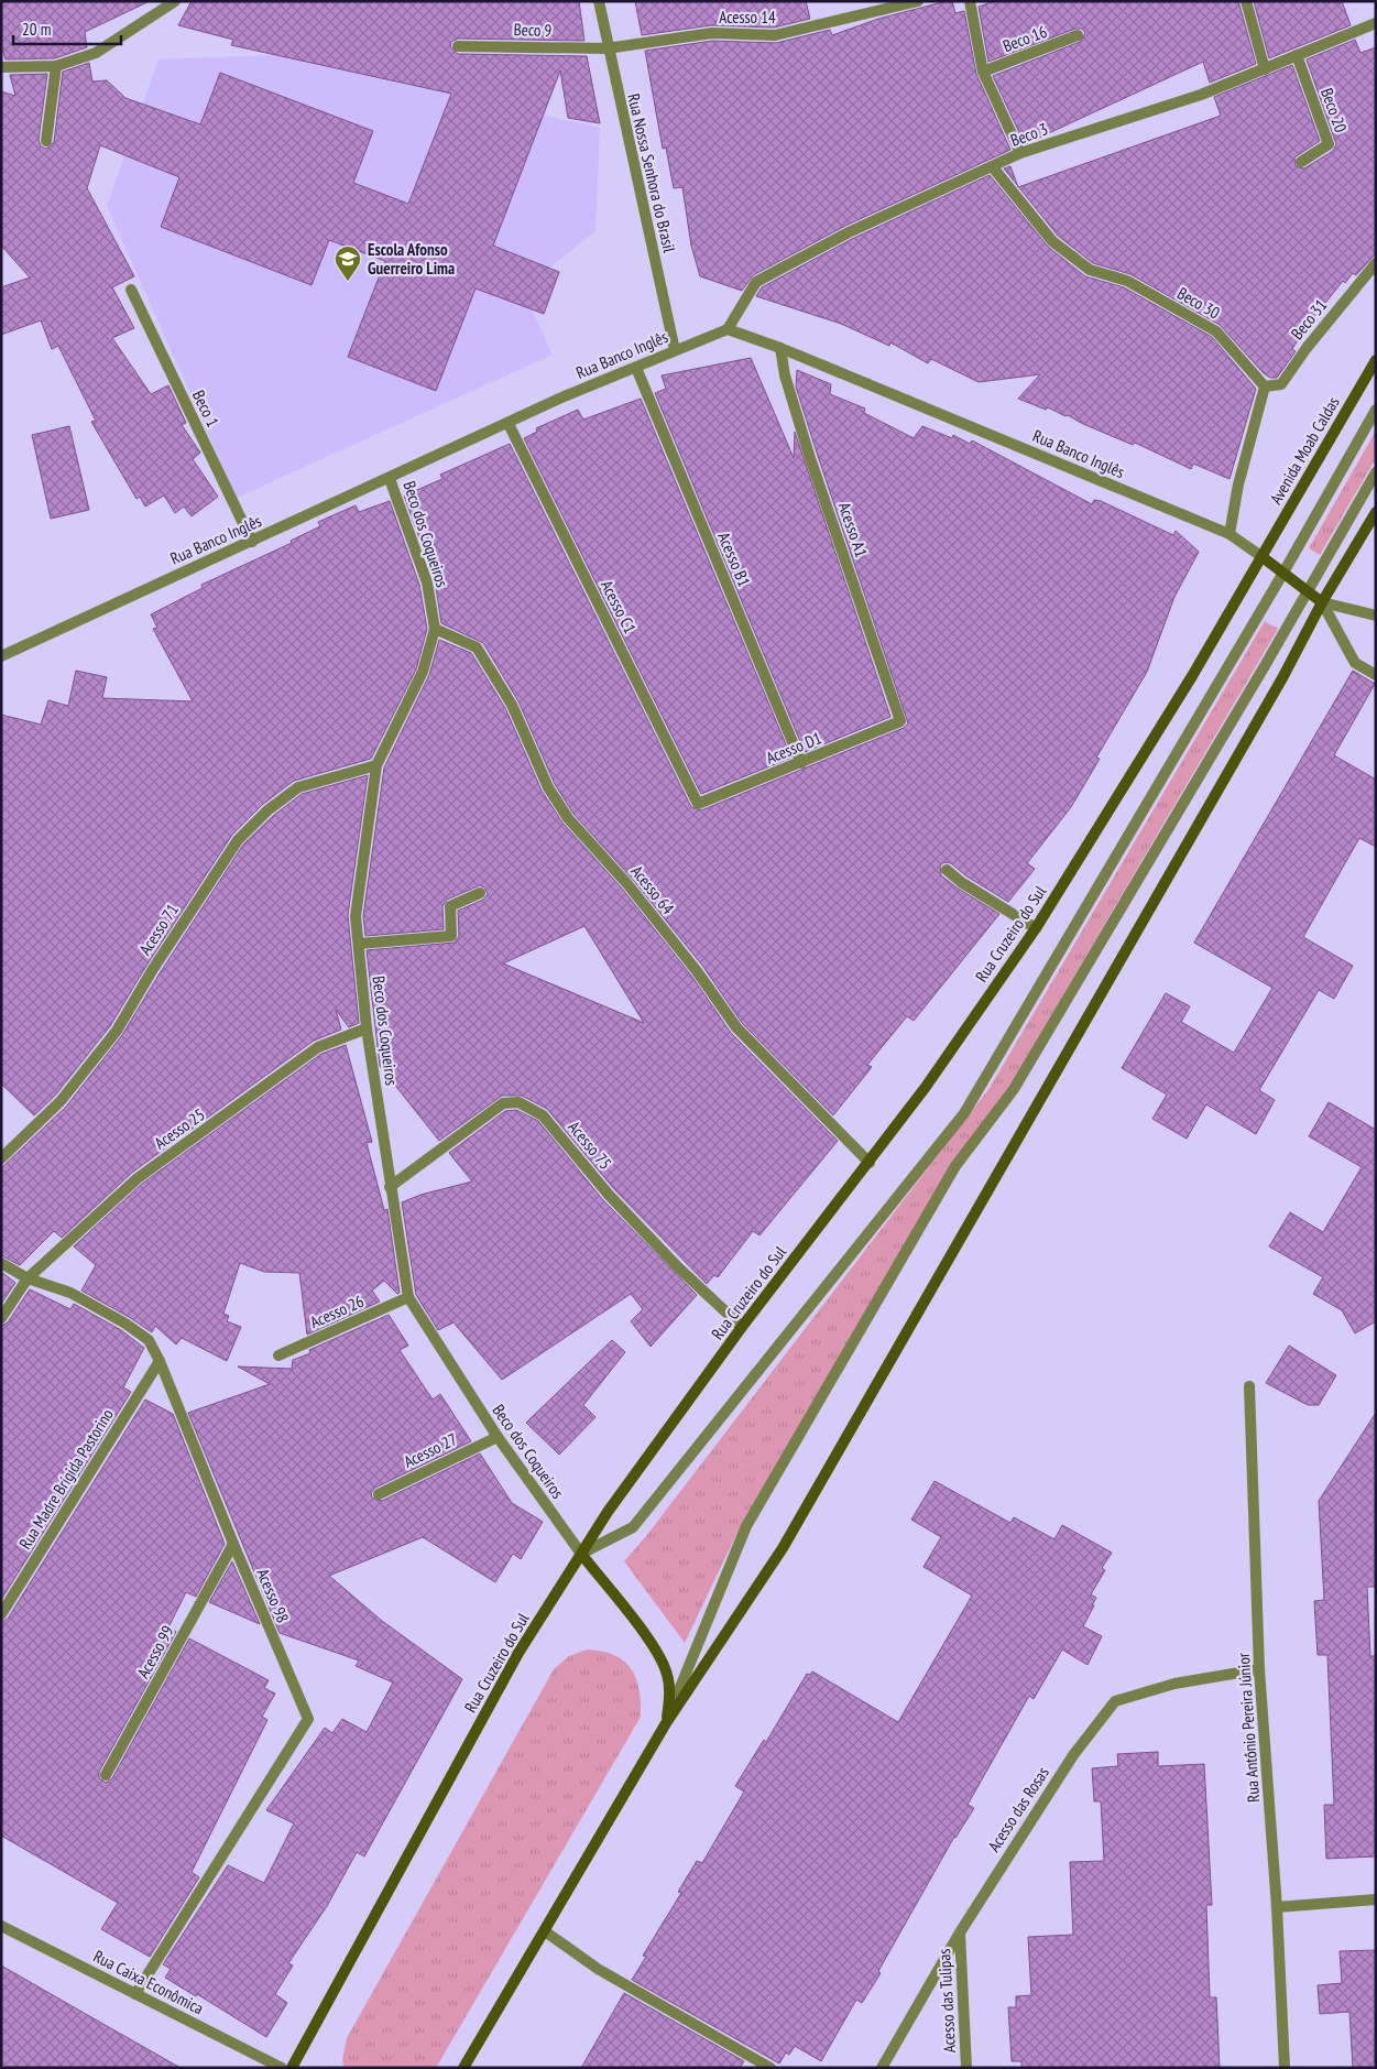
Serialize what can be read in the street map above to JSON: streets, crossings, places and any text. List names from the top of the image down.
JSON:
{
  "streets": {
    "main road": ["Avenida Moab Caldas", "Rua Cruzeiro do Sul"],
    "street": [
      "Acesso 14",
      "Beco 9",
      "Beco 16",
      "Beco 20",
      "Beco 3",
      "Rua Nossa Senhora do Brasil",
      "Beco 30",
      "Beco 31",
      "Rua Banco Inglês",
      "Beco 1",
      "Acesso A1",
      "Beco dos Coqueiros",
      "Acesso B1",
      "Acesso C1",
      "Acesso D1",
      "Acesso 64",
      "Acesso 71",
      "Acesso 25",
      "Acesso 75",
      "Acesso 26",
      "Acesso 27",
      "Rua Madre Brígida Pastorino",
      "Acesso 98",
      "Acesso 99",
      "Rua Antônio Pereira Júnior",
      "Acesso das Rosas",
      "Rua Caixa Econômica",
      "Acesso das Tulipas"
    ]
  },
  "crossings": [
    ["Acesso 14", "Beco 9"],
    ["Acesso 14", "Rua Nossa Senhora do Brasil"],
    ["Beco 9", "Rua Nossa Senhora do Brasil"],
    ["Beco 16", "Beco 3"],
    ["Beco 20", "Beco 3"],
    ["Beco 3", "Beco 30"],
    ["Beco 3", "Rua Banco Inglês"],
    ["Rua Nossa Senhora do Brasil", "Rua Banco Inglês"],
    ["Beco 30", "Beco 31"],
    ["Rua Banco Inglês", "Beco 1"],
    ["Rua Banco Inglês", "Avenida Moab Caldas"],
    ["Rua Banco Inglês", "Acesso A1"],
    ["Rua Banco Inglês", "Beco dos Coqueiros"],
    ["Rua Banco Inglês", "Acesso B1"],
    ["Rua Banco Inglês", "Acesso C1"],
    ["Rua Banco Inglês", "Rua Cruzeiro do Sul"],
    ["Avenida Moab Caldas", "Rua Cruzeiro do Sul"],
    ["Acesso A1", "Acesso D1"],
    ["Beco dos Coqueiros", "Acesso 64"],
    ["Beco dos Coqueiros", "Acesso 71"],
    ["Beco dos Coqueiros", "Rua Cruzeiro do Sul"],
    ["Beco dos Coqueiros", "Acesso 25"],
    ["Beco dos Coqueiros", "Acesso 75"],
    ["Beco dos Coqueiros", "Acesso 26"],
    ["Beco dos Coqueiros", "Acesso 27"],
    ["Acesso B1", "Acesso D1"],
    ["Acesso C1", "Acesso D1"],
    ["Acesso 64", "Rua Cruzeiro do Sul"],
    ["Rua Cruzeiro do Sul", "Acesso 75"],
    ["Acesso 25", "Acesso 98"],
    ["Rua Madre Brígida Pastorino", "Acesso 98"],
    ["Acesso 98", "Acesso 99"],
    ["Acesso 98", "Rua Caixa Econômica"],
    ["Rua Antônio Pereira Júnior", "Acesso das Rosas"],
    ["Acesso das Rosas", "Acesso das Tulipas"]
  ],
  "places": {
    "school or university": ["Escola Afonso Guerreiro Lima"]
  },
  "scale_bar": "20 m"
}
